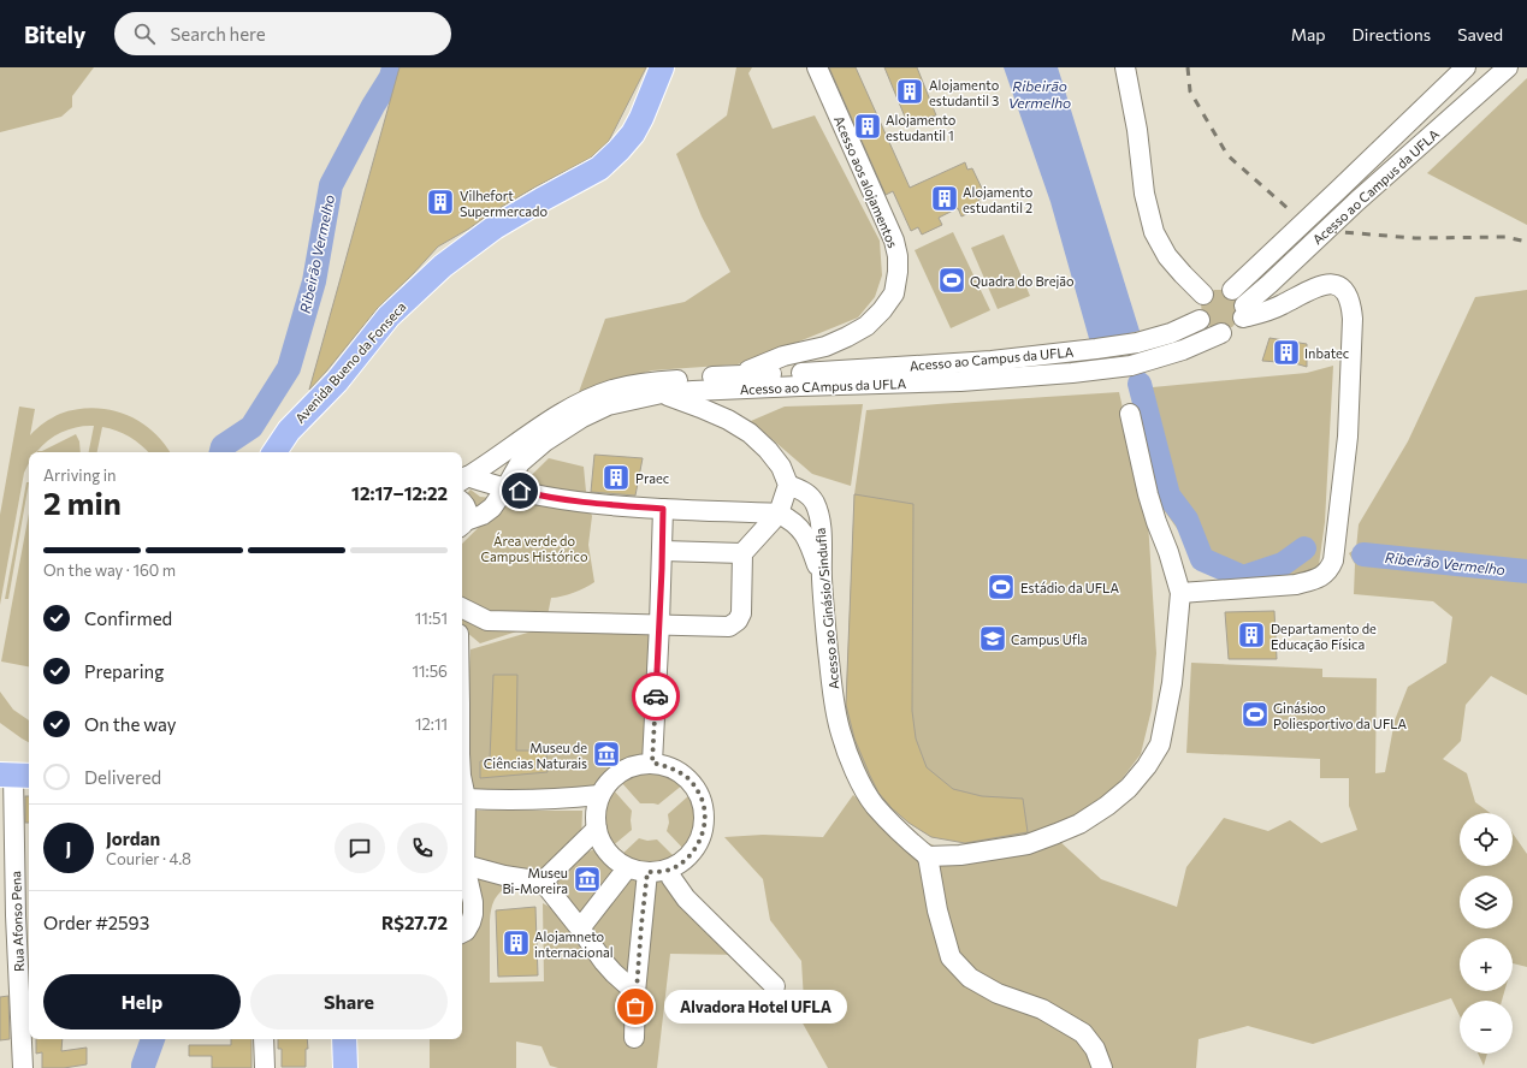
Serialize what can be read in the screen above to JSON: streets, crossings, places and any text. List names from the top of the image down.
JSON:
{
  "streets": {
    "main road": ["Avenida Bueno da Fonseca"],
    "street": [
      "Acesso aos alojamentos",
      "Acesso ao Campus da UFLA",
      "Acesso ao CAmpus da UFLA",
      "Acesso ao Ginásio/Sindufla",
      "Rua Afonso Pena"
    ]
  },
  "crossings": [
    ["Acesso aos alojamentos", "Acesso ao Campus da UFLA"],
    ["Acesso ao Campus da UFLA", "Acesso ao CAmpus da UFLA"]
  ],
  "water": ["Ribeirão Vermelho"],
  "parks": ["Área verde do Campus Histórico"],
  "places": {
    "building": [
      "Alojamento estudantil 3",
      "Alojamento estudantil 1",
      "Alojamento estudantil 2",
      "Vilhefort Supermercado",
      "Inbatec",
      "Praec",
      "Departamento de Educação Física",
      "Alojamneto internacional"
    ],
    "sports": ["Quadra do Brejão", "Estádio da UFLA", "Ginásioo Poliesportivo da UFLA"],
    "school or university": ["Campus Ufla"],
    "museum": ["Museu de Ciências Naturais", "Museu Bi-Moreira"],
    "other": ["Alvadora Hotel UFLA"]
  },
  "page": {
    "header": "Bitely",
    "search": "Search here",
    "nav": ["Map", "Directions", "Saved"],
    "heading": ["2 min", "Arriving in", "12:17–12:22"],
    "panel": [
      "Jordan",
      "Courier · 4.8",
      "Order #2593",
      "R$27.72"
    ],
    "bar": "On the way · 160 m",
    "list": [
      ["Confirmed", "11:51"],
      ["Preparing", "11:56"],
      ["On the way", "12:11"],
      "Delivered"
    ],
    "map_buttons": ["+", "−"],
    "round": "J",
    "buttons": ["Help", "Share"],
    "bubble": "Alvadora Hotel UFLA"
  }
}
